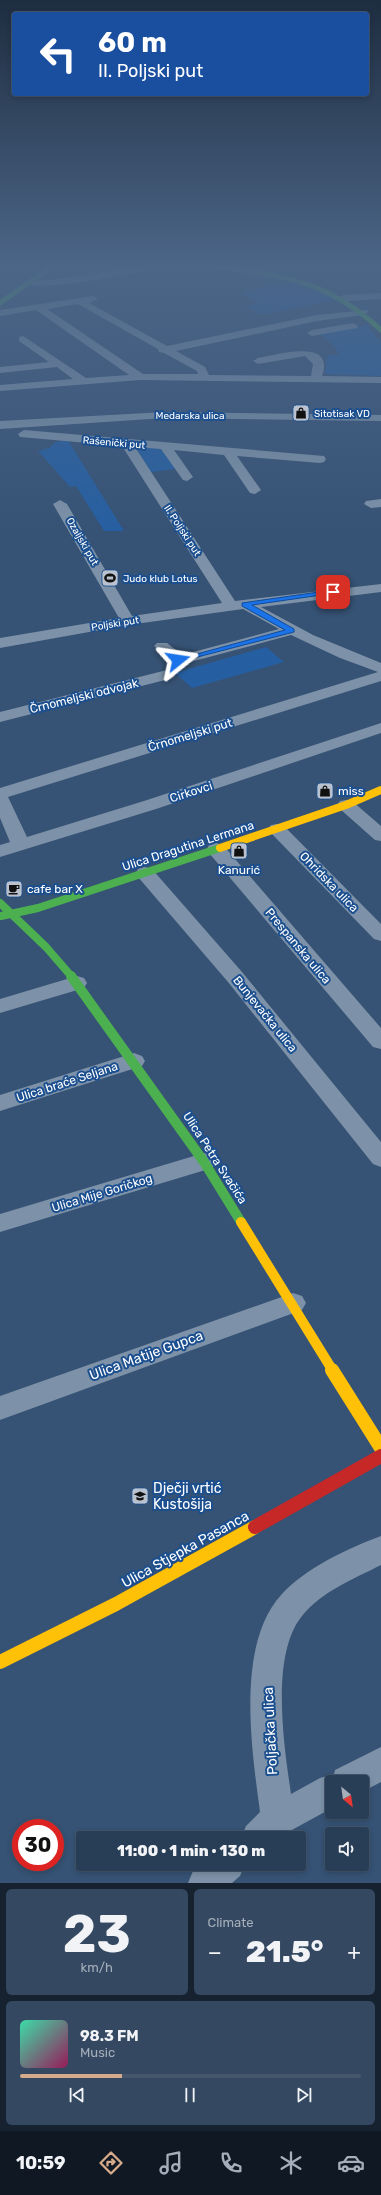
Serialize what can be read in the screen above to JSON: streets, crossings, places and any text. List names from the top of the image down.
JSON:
{
  "streets": {
    "street": [
      "Medarska ulica",
      "Rašenički put",
      "II. Poljski put",
      "Ozaljski put",
      "Poljski put",
      "Črnomeljski odvojak",
      "Črnomeljski put",
      "Cirkovci",
      "Ulica Dragutina Lermana",
      "Ohridska ulica",
      "Prespanska ulica",
      "Bunjevačka ulica",
      "Ulica braće Seljana",
      "Ulica Petra Svačića",
      "Ulica Mije Goričkog",
      "Ulica Matije Gupca",
      "Ulica Stjepka Pasanca",
      "Poljačka ulica"
    ]
  },
  "crossings": [
    ["Rašenički put", "II. Poljski put"],
    ["II. Poljski put", "Poljski put"],
    ["II. Poljski put", "Črnomeljski put"],
    ["Ozaljski put", "Poljski put"],
    ["Ulica Dragutina Lermana", "Ohridska ulica"],
    ["Ulica Dragutina Lermana", "Prespanska ulica"],
    ["Ulica Dragutina Lermana", "Bunjevačka ulica"],
    ["Ulica Dragutina Lermana", "Ulica Petra Svačića"],
    ["Ulica braće Seljana", "Ulica Petra Svačića"],
    ["Ulica Petra Svačića", "Ulica Mije Goričkog"],
    ["Ulica Petra Svačića", "Ulica Matije Gupca"]
  ],
  "places": {
    "shop": ["Sitotisak VD", "miss", "Kanurić"],
    "sports": ["Judo klub Lotus"],
    "cafe": ["cafe bar X"],
    "school or university": ["Dječji vrtić Kustošija"]
  },
  "north": "bottom right",
  "page": {
    "turn": ["60 m", "II. Poljski put"],
    "limit": "30",
    "trip": "11:00 · 1 min · 130 m",
    "tile": [
      ["23", "km/h"],
      "Climate"
    ],
    "heat": ["−", "21.5°", "+"],
    "song": ["98.3 FM", "Music"],
    "tabs": "10:59"
  }
}
